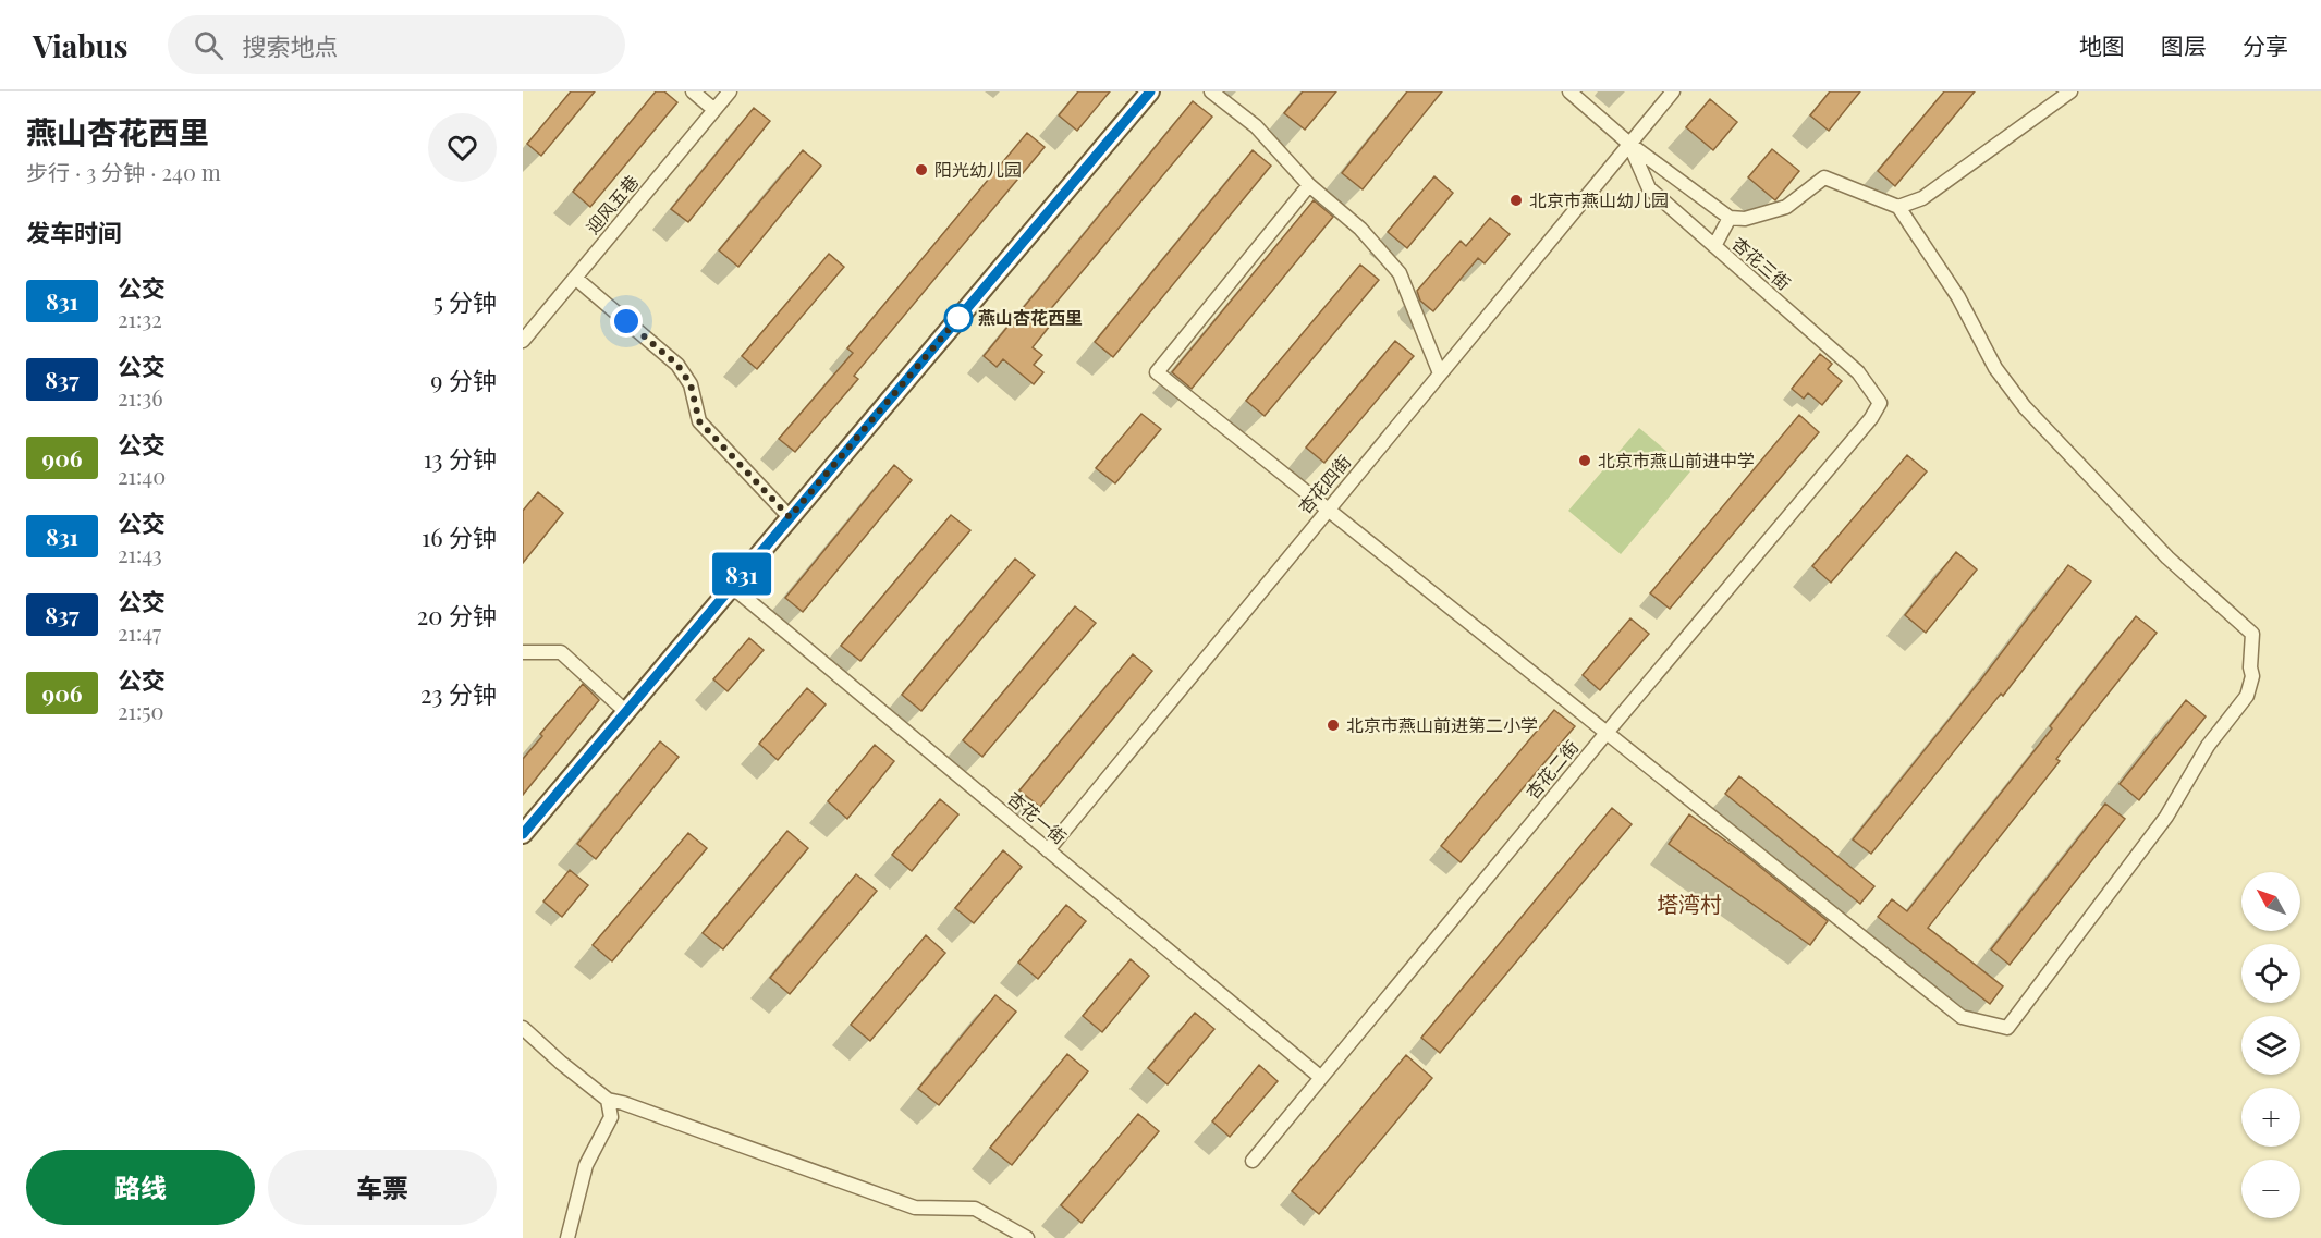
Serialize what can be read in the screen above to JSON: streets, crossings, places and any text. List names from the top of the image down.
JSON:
{
  "streets": {
    "street": [
      "迎风五巷",
      "杏花三街",
      "杏花四街",
      "杏花二街",
      "杏花一街"
    ]
  },
  "crossings": [
    ["杏花三街", "杏花四街"],
    ["杏花三街", "杏花二街"],
    ["杏花四街", "杏花一街"],
    ["杏花二街", "杏花一街"]
  ],
  "districts": ["塔湾村"],
  "places": [
    "阳光幼儿园",
    "北京市燕山幼儿园",
    "燕山杏花西里",
    "北京市燕山前进中学",
    "北京市燕山前进第二小学"
  ],
  "lines": ["bus line 831"],
  "north": "top left",
  "page": {
    "header": "Viabus",
    "search": "搜索地点",
    "nav": ["地图", "图层", "分享"],
    "heading": [
      ["燕山杏花西里", "步行 · 3 分钟 · 240 m"],
      "发车时间"
    ],
    "on_map": "831",
    "list": [
      {
        "mark": "831",
        "name": "公交",
        "note": "21:32",
        "value": "5 分钟"
      },
      {
        "mark": "837",
        "name": "公交",
        "note": "21:36",
        "value": "9 分钟"
      },
      {
        "mark": "906",
        "name": "公交",
        "note": "21:40",
        "value": "13 分钟"
      },
      {
        "mark": "831",
        "name": "公交",
        "note": "21:43",
        "value": "16 分钟"
      },
      {
        "mark": "837",
        "name": "公交",
        "note": "21:47",
        "value": "20 分钟"
      },
      {
        "mark": "906",
        "name": "公交",
        "note": "21:50",
        "value": "23 分钟"
      }
    ],
    "map_buttons": ["+", "−"],
    "buttons": ["路线", "车票"]
  }
}
